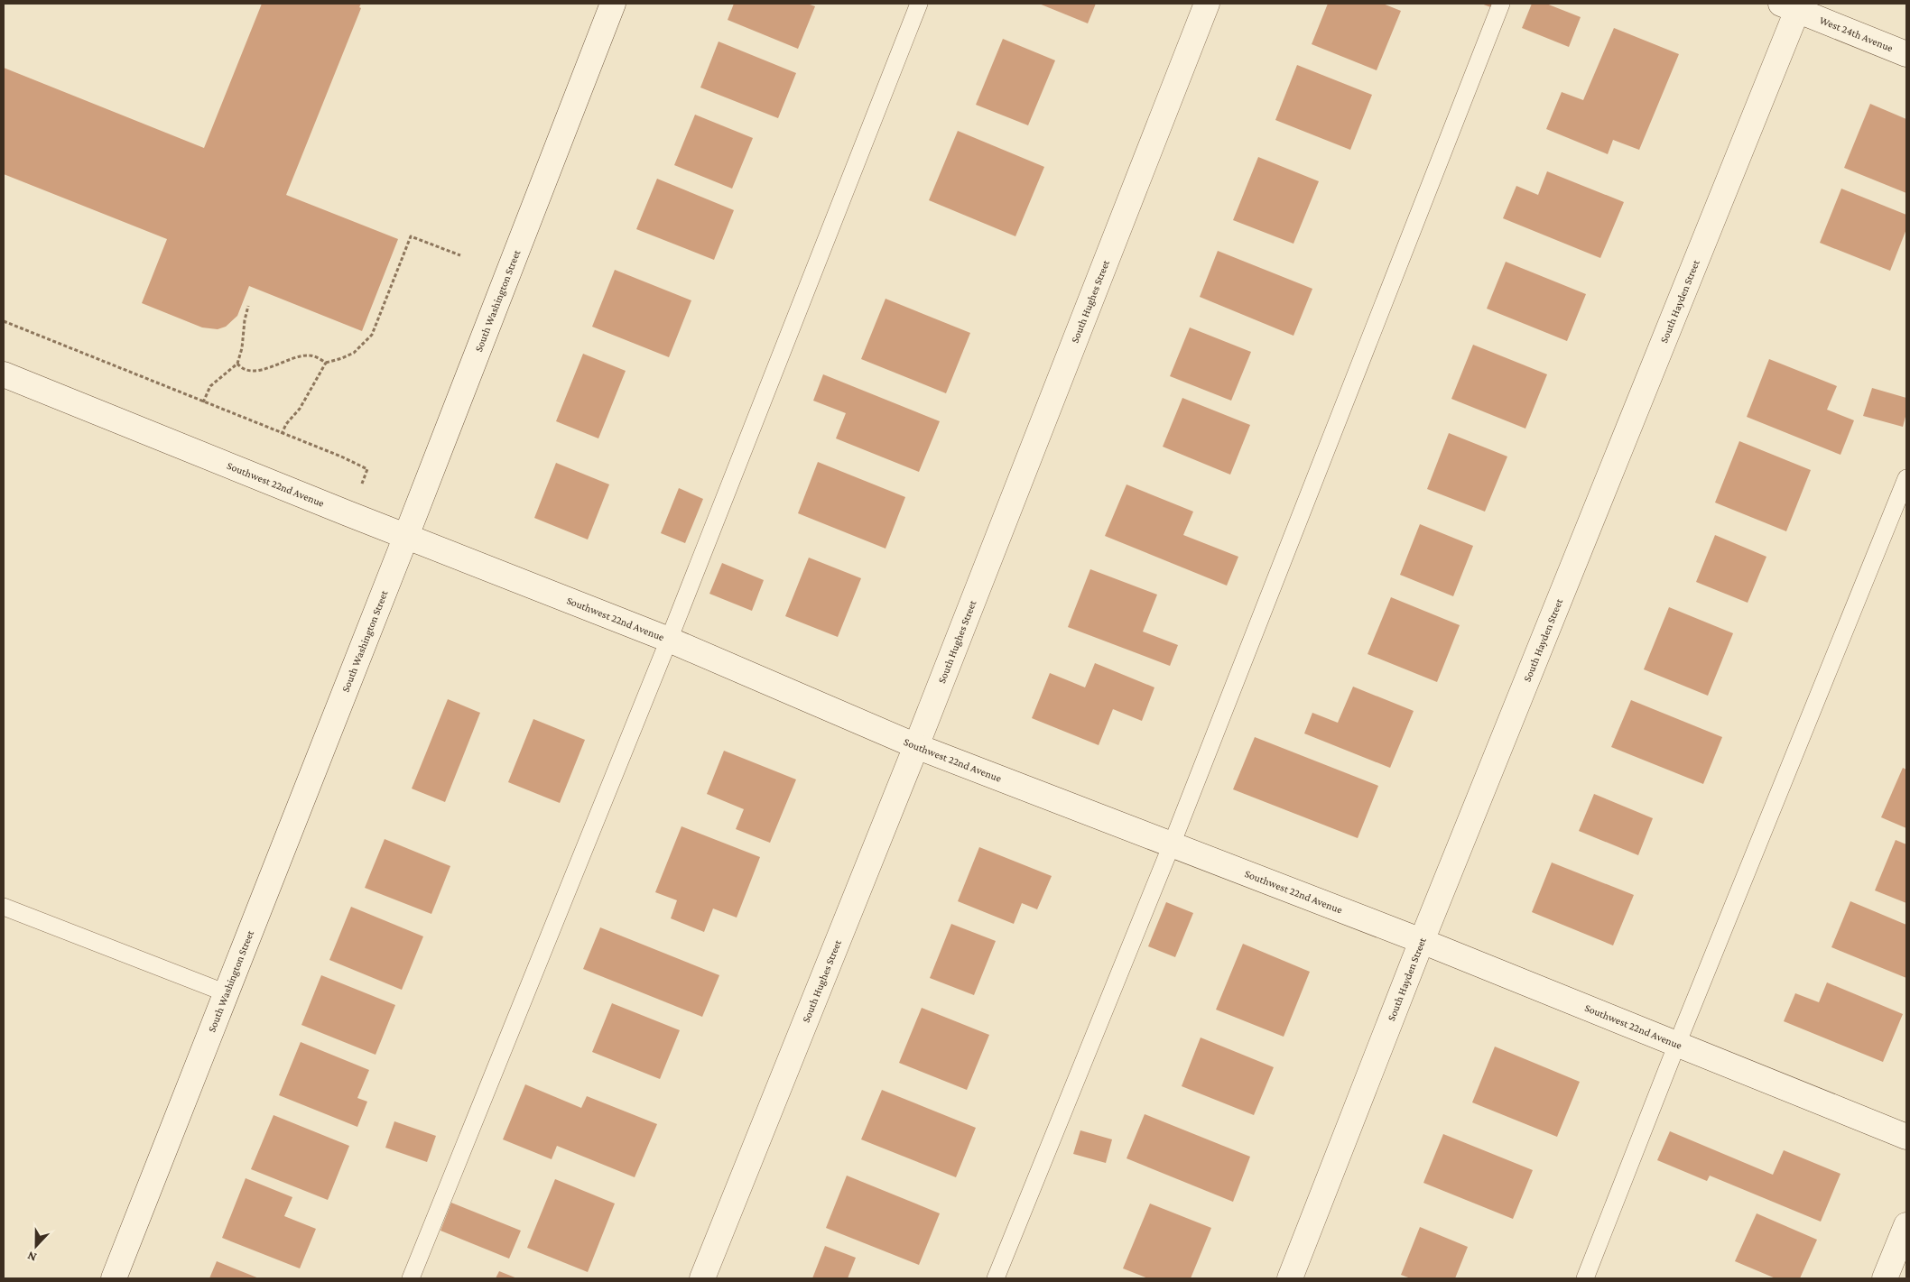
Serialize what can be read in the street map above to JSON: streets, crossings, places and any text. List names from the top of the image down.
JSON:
{
  "streets": {
    "street": [
      "West 24th Avenue",
      "South Washington Street",
      "South Hughes Street",
      "South Hayden Street",
      "Southwest 22nd Avenue"
    ]
  },
  "crossings": [
    ["West 24th Avenue", "South Hayden Street"],
    ["South Washington Street", "Southwest 22nd Avenue"],
    ["South Hughes Street", "Southwest 22nd Avenue"],
    ["South Hayden Street", "Southwest 22nd Avenue"]
  ],
  "north": "bottom"
}
